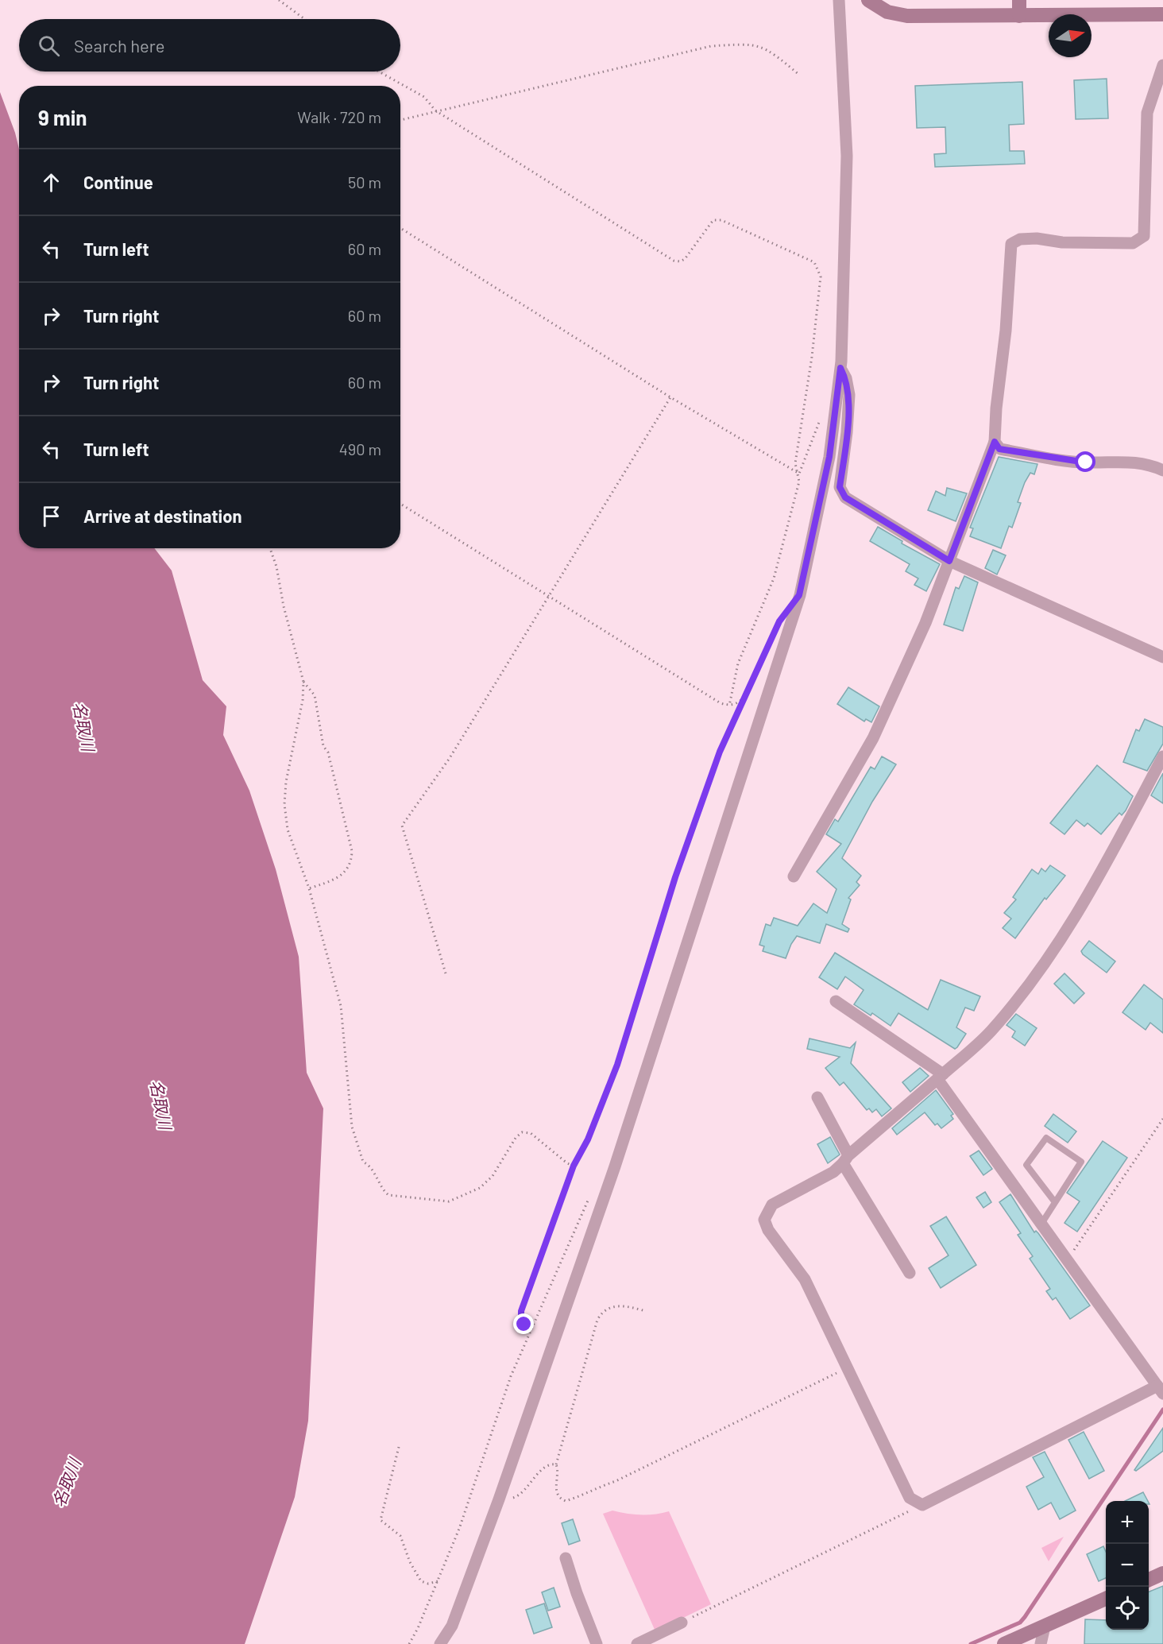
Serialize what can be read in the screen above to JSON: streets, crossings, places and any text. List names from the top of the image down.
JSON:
{
  "water": ["名取川"],
  "north": "right",
  "page": {
    "search": "Search here",
    "heading": ["9 min", "Walk · 720 m"],
    "list": [
      ["Continue", "50 m"],
      ["Turn left", "60 m"],
      ["Turn right", "60 m"],
      ["Turn right", "60 m"],
      ["Turn left", "490 m"],
      "Arrive at destination"
    ],
    "map_buttons": ["+", "−"]
  }
}
